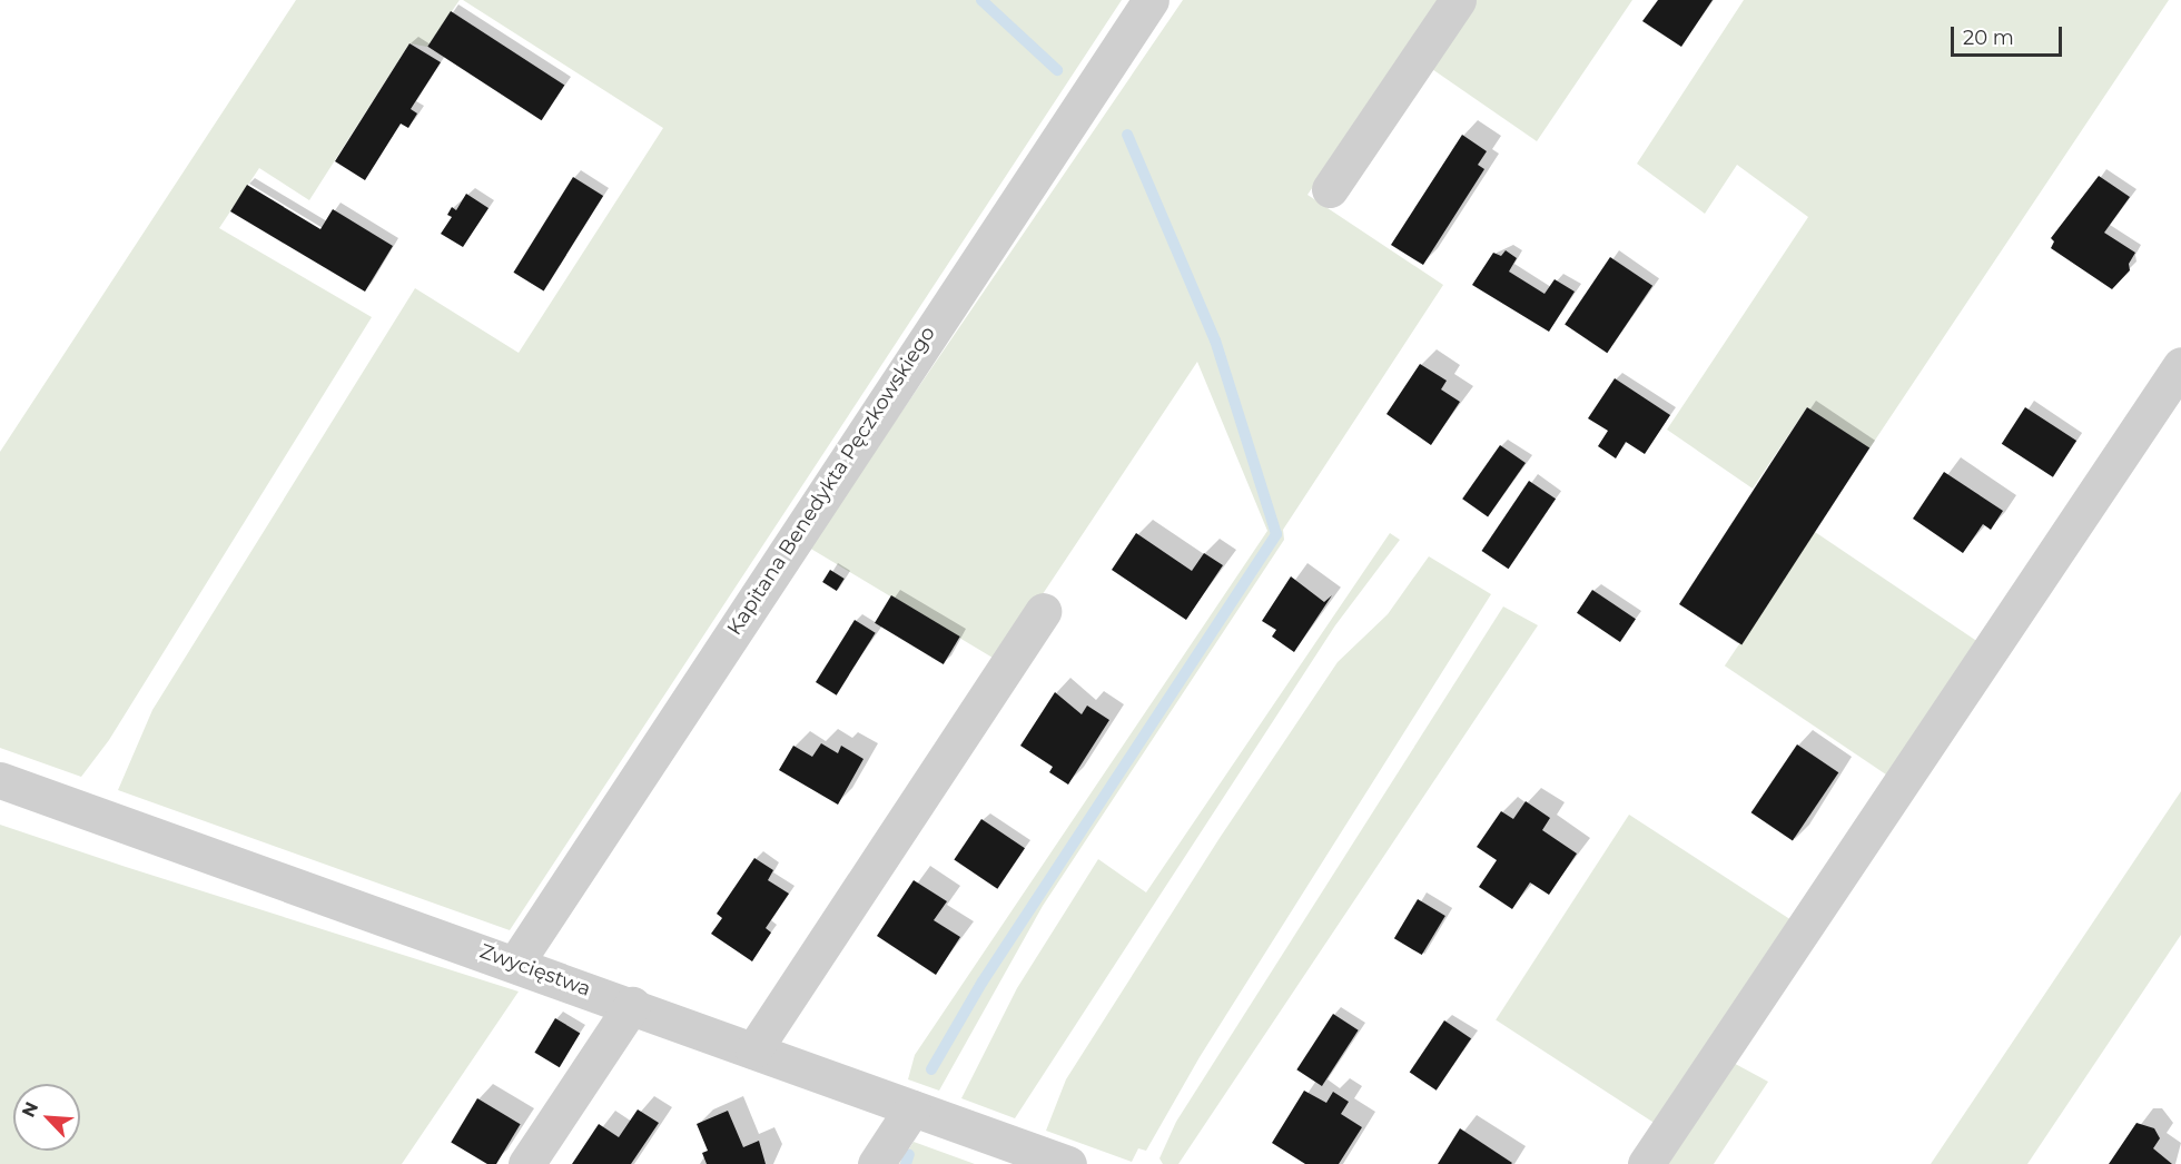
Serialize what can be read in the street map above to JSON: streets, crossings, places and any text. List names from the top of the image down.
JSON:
{
  "streets": {
    "street": ["Kapitana Benedykta Pęczkowskiego", "Zwycięstwa"]
  },
  "crossings": [
    ["Kapitana Benedykta Pęczkowskiego", "Zwycięstwa"]
  ],
  "scale_bar": "20 m",
  "north": "top left"
}
